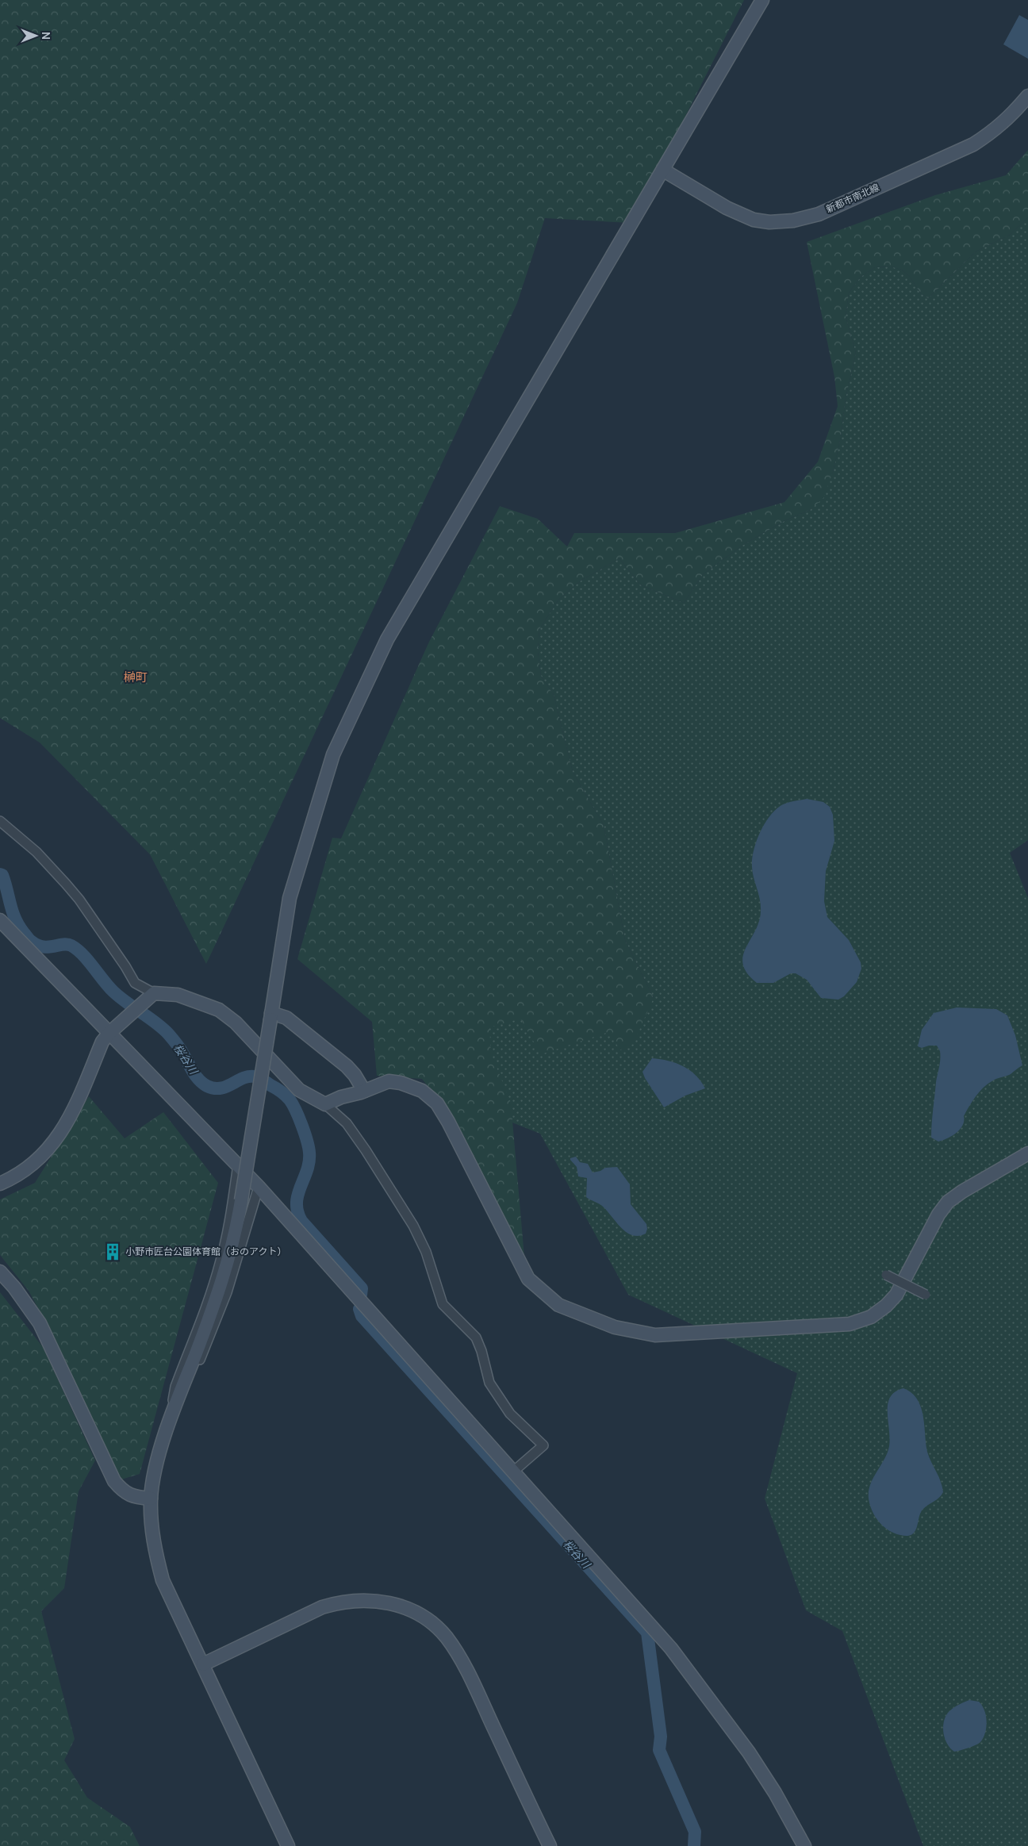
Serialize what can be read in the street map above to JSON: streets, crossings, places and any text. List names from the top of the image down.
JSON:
{
  "streets": {
    "street": ["新都市南北線"]
  },
  "districts": ["榊町"],
  "water": ["桜谷川"],
  "places": {
    "building": ["小野市匠台公園体育館（おのアクト）"]
  },
  "north": "right"
}
